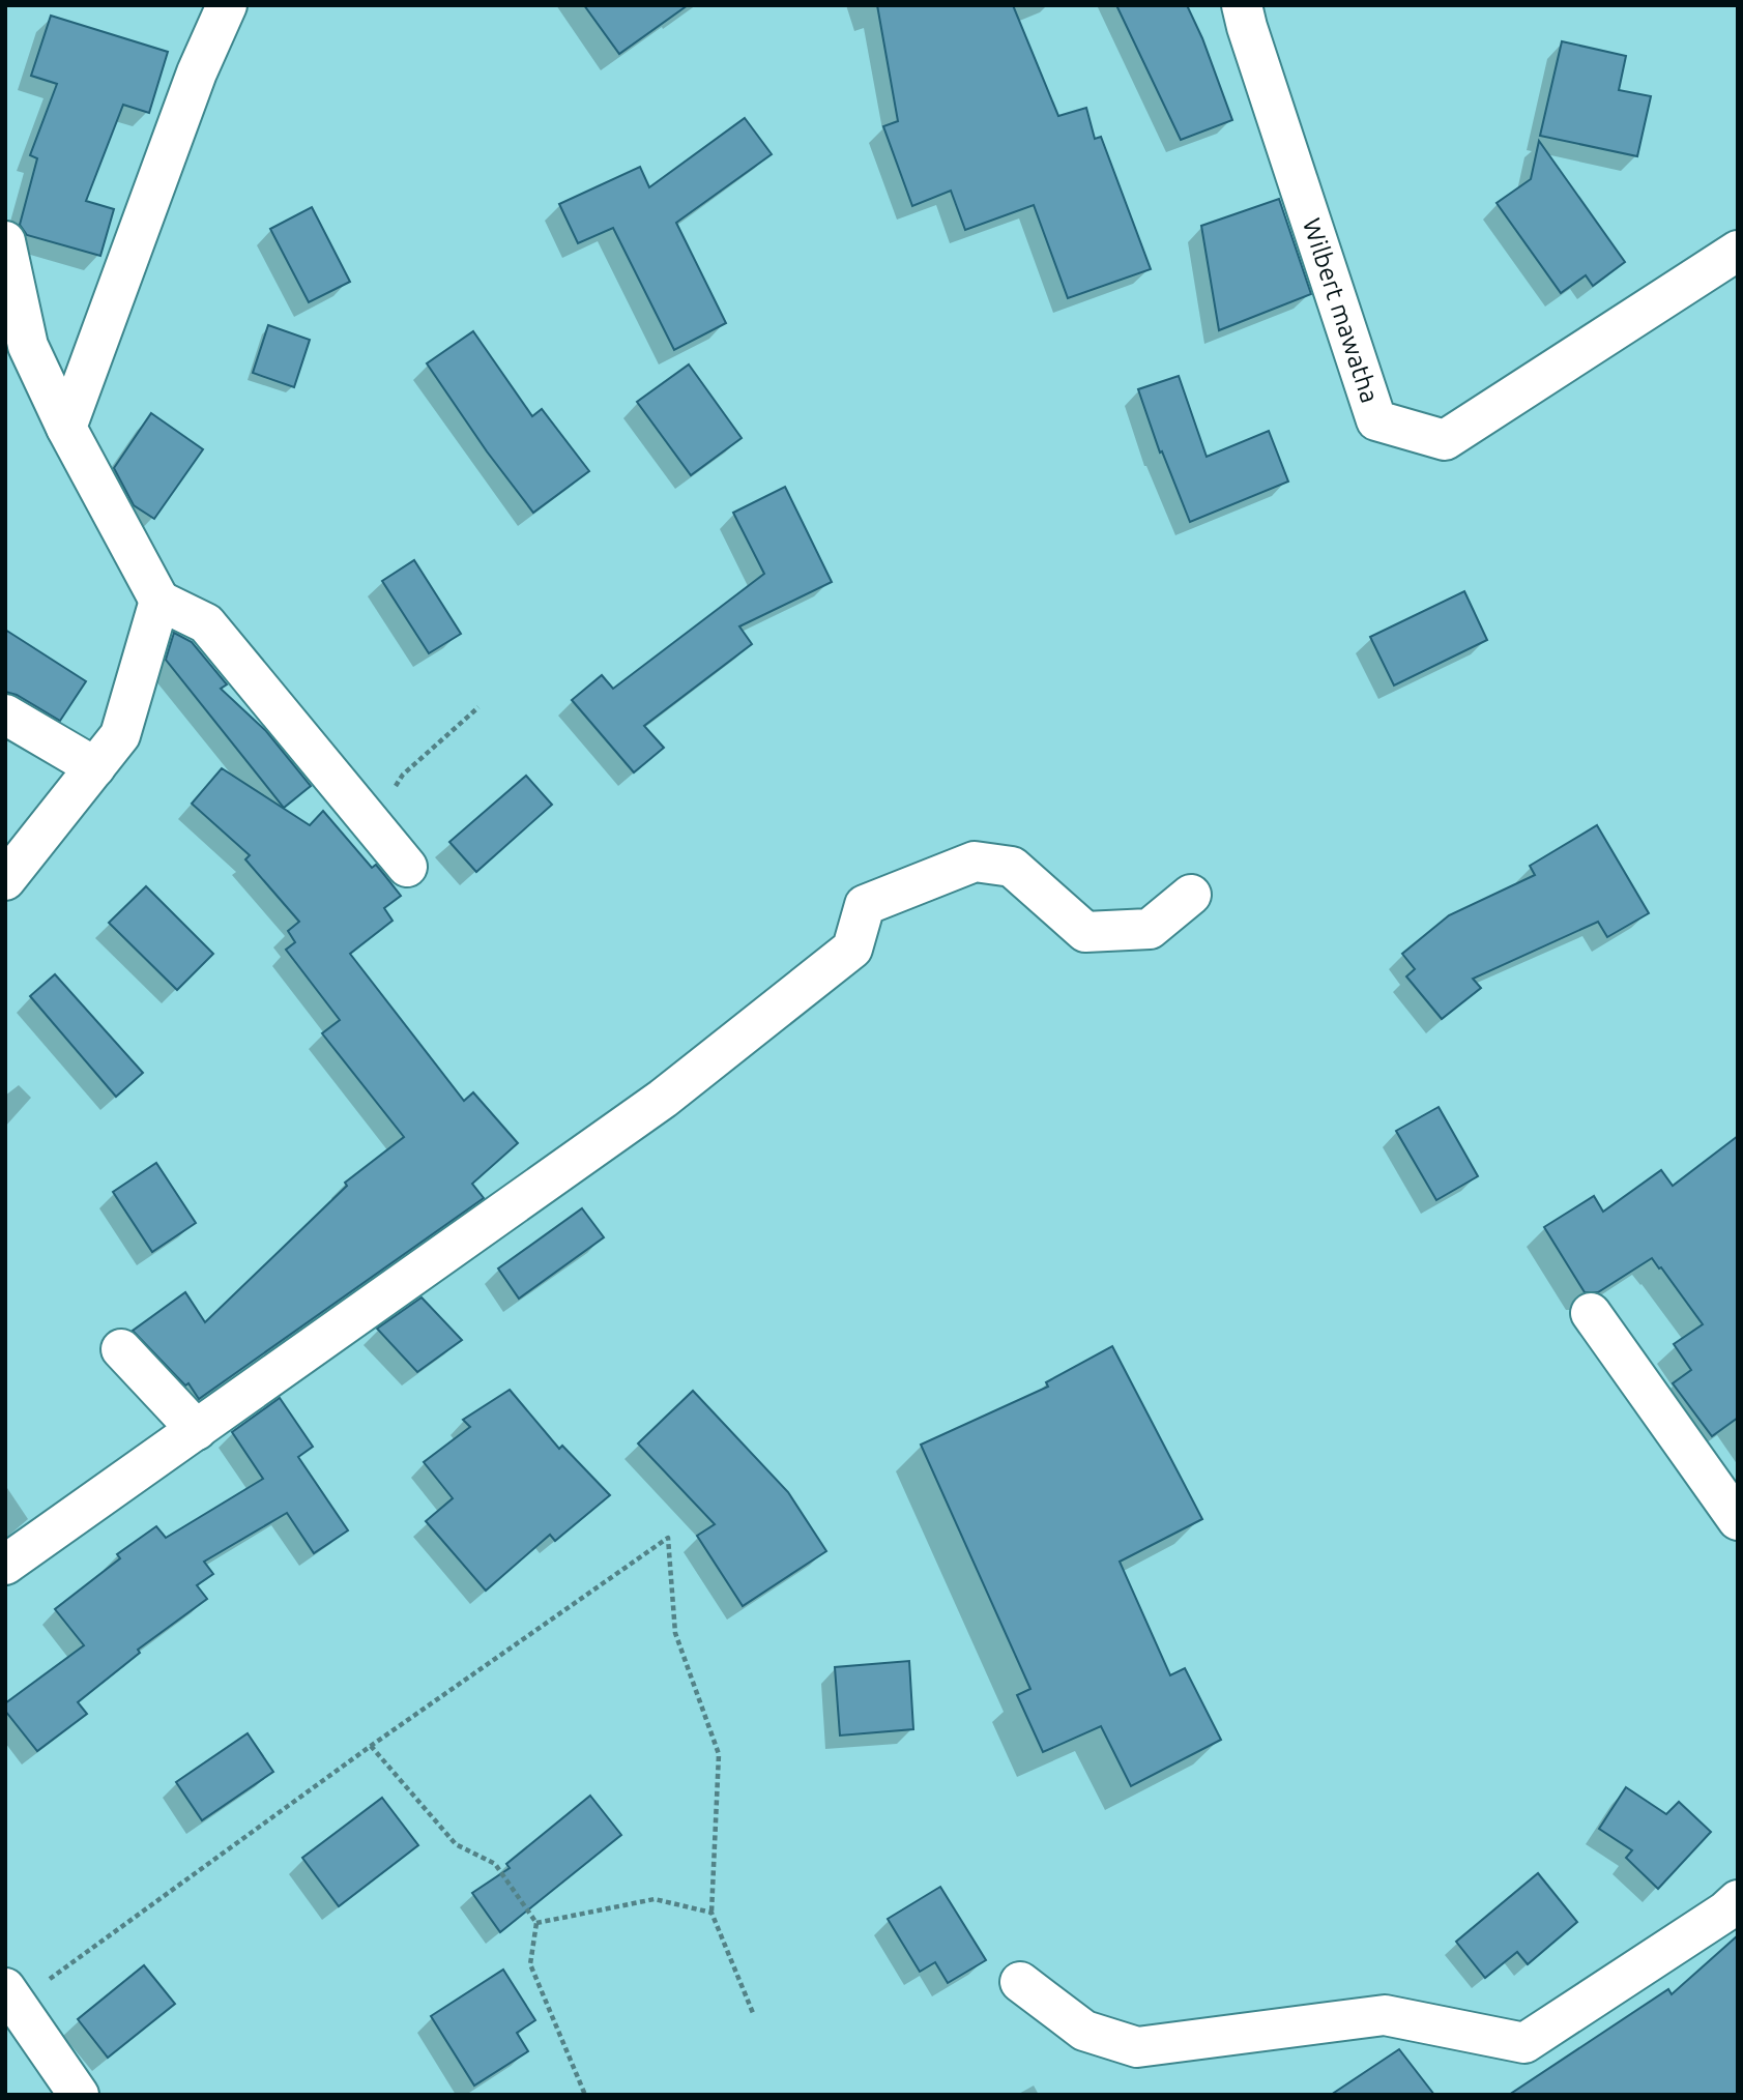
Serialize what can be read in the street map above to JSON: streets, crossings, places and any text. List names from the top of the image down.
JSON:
{
  "streets": {
    "street": ["Wilbert mawatha"]
  }
}
